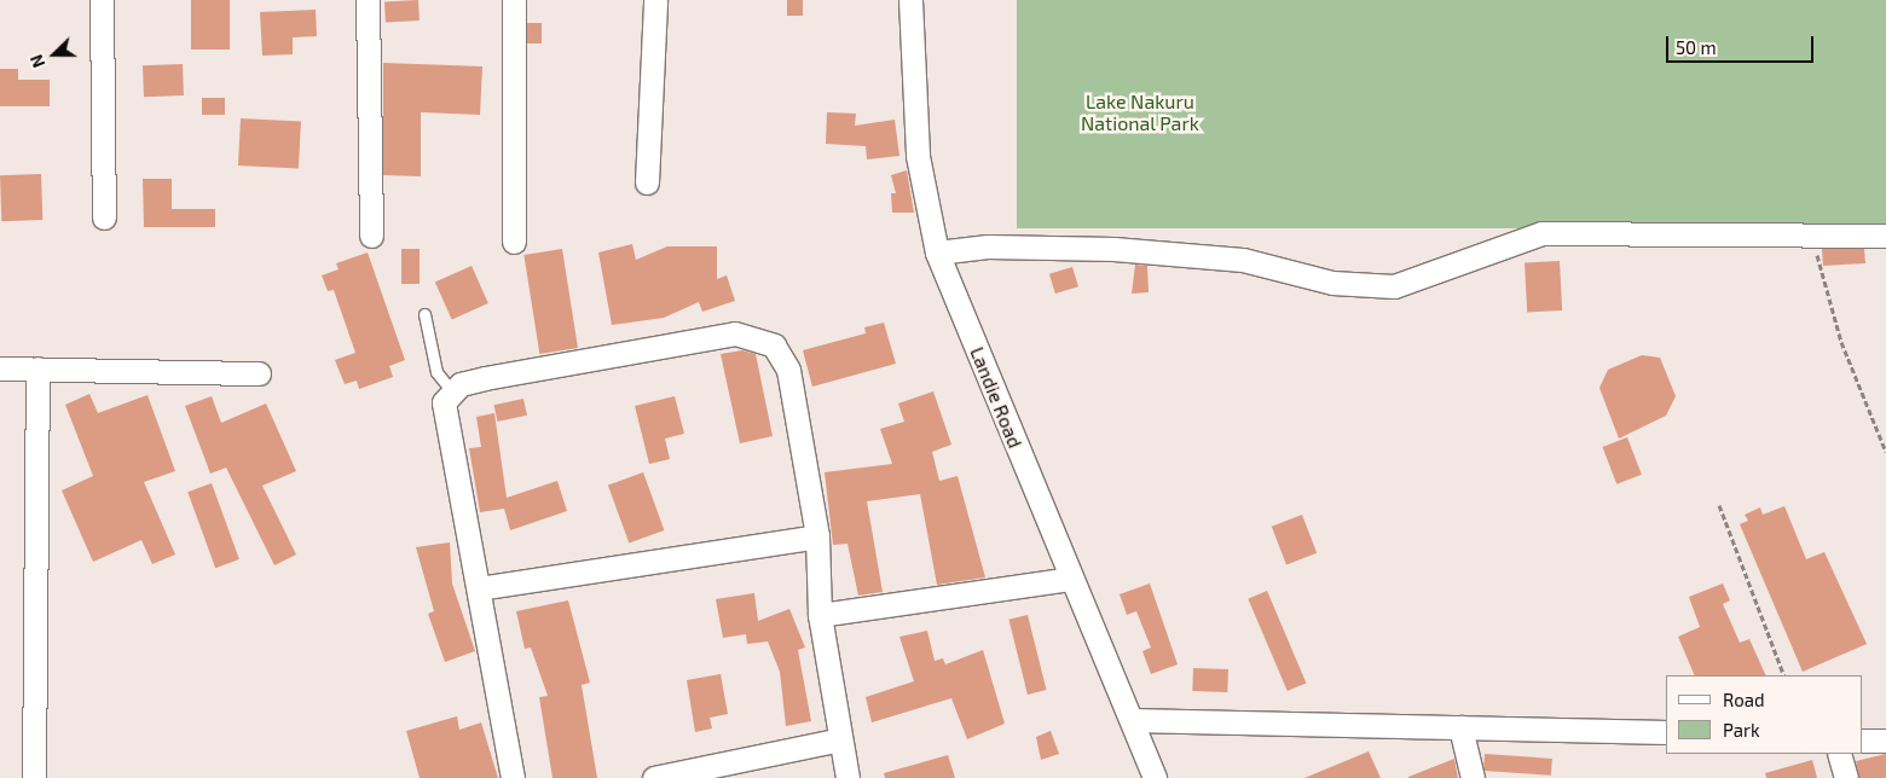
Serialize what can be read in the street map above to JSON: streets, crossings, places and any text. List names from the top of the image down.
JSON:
{
  "streets": {
    "street": ["Landie Road"]
  },
  "parks": ["Lake Nakuru National Park"],
  "legend": ["Road", "Park"],
  "scale_bar": "50 m",
  "north": "left"
}
